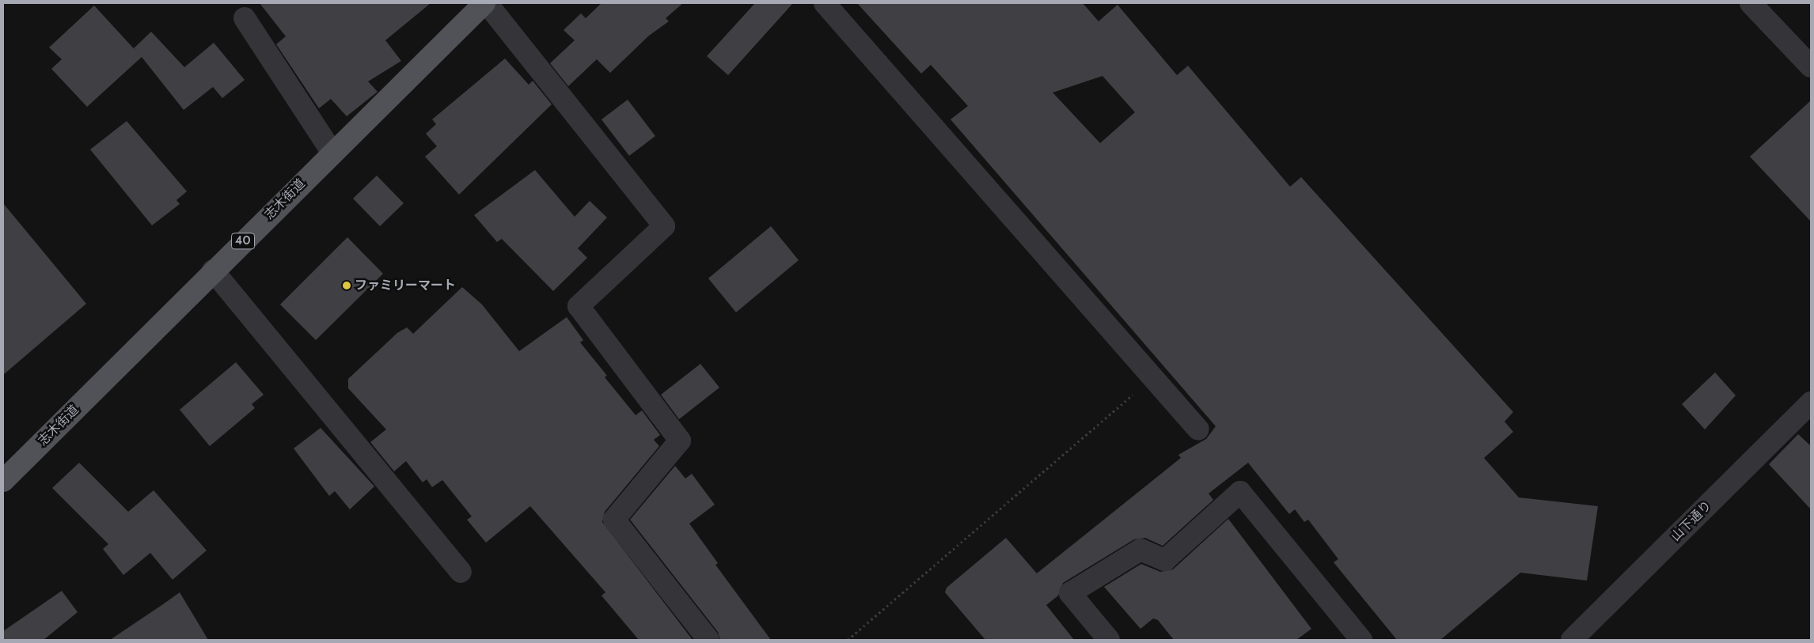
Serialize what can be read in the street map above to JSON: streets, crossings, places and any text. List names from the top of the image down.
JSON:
{
  "streets": {
    "main road": ["志木街道", "40"],
    "street": ["山下通り"]
  },
  "places": ["ファミリーマート"]
}
